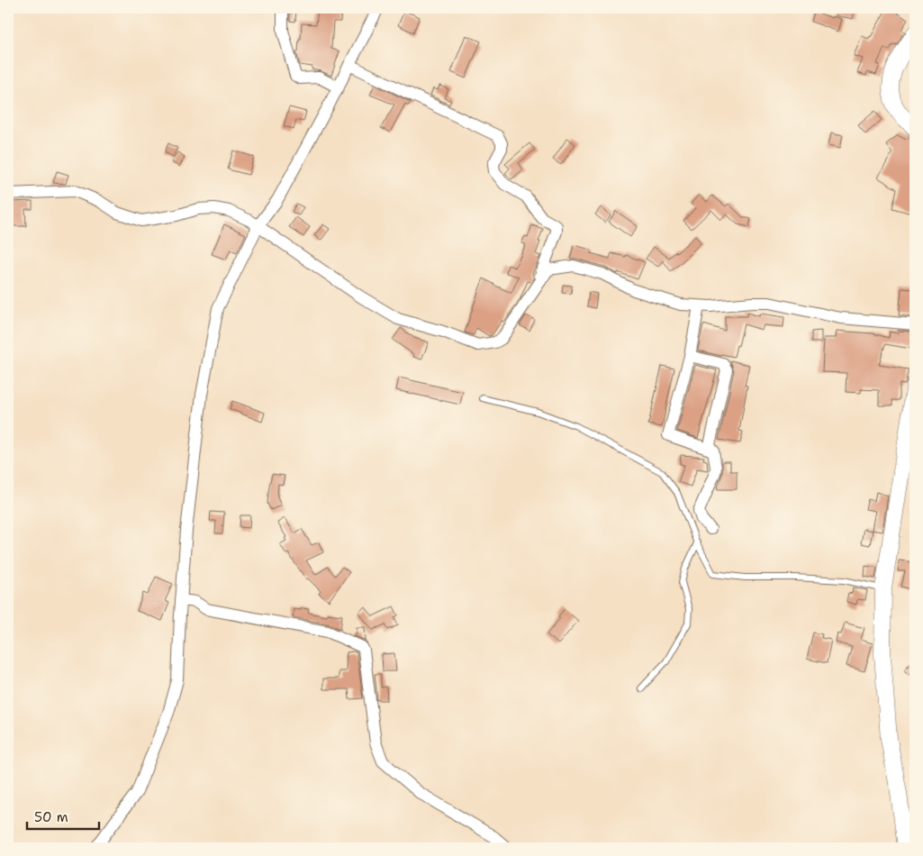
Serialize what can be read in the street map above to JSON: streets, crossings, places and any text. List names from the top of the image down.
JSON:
{
  "scale_bar": "50 m"
}
